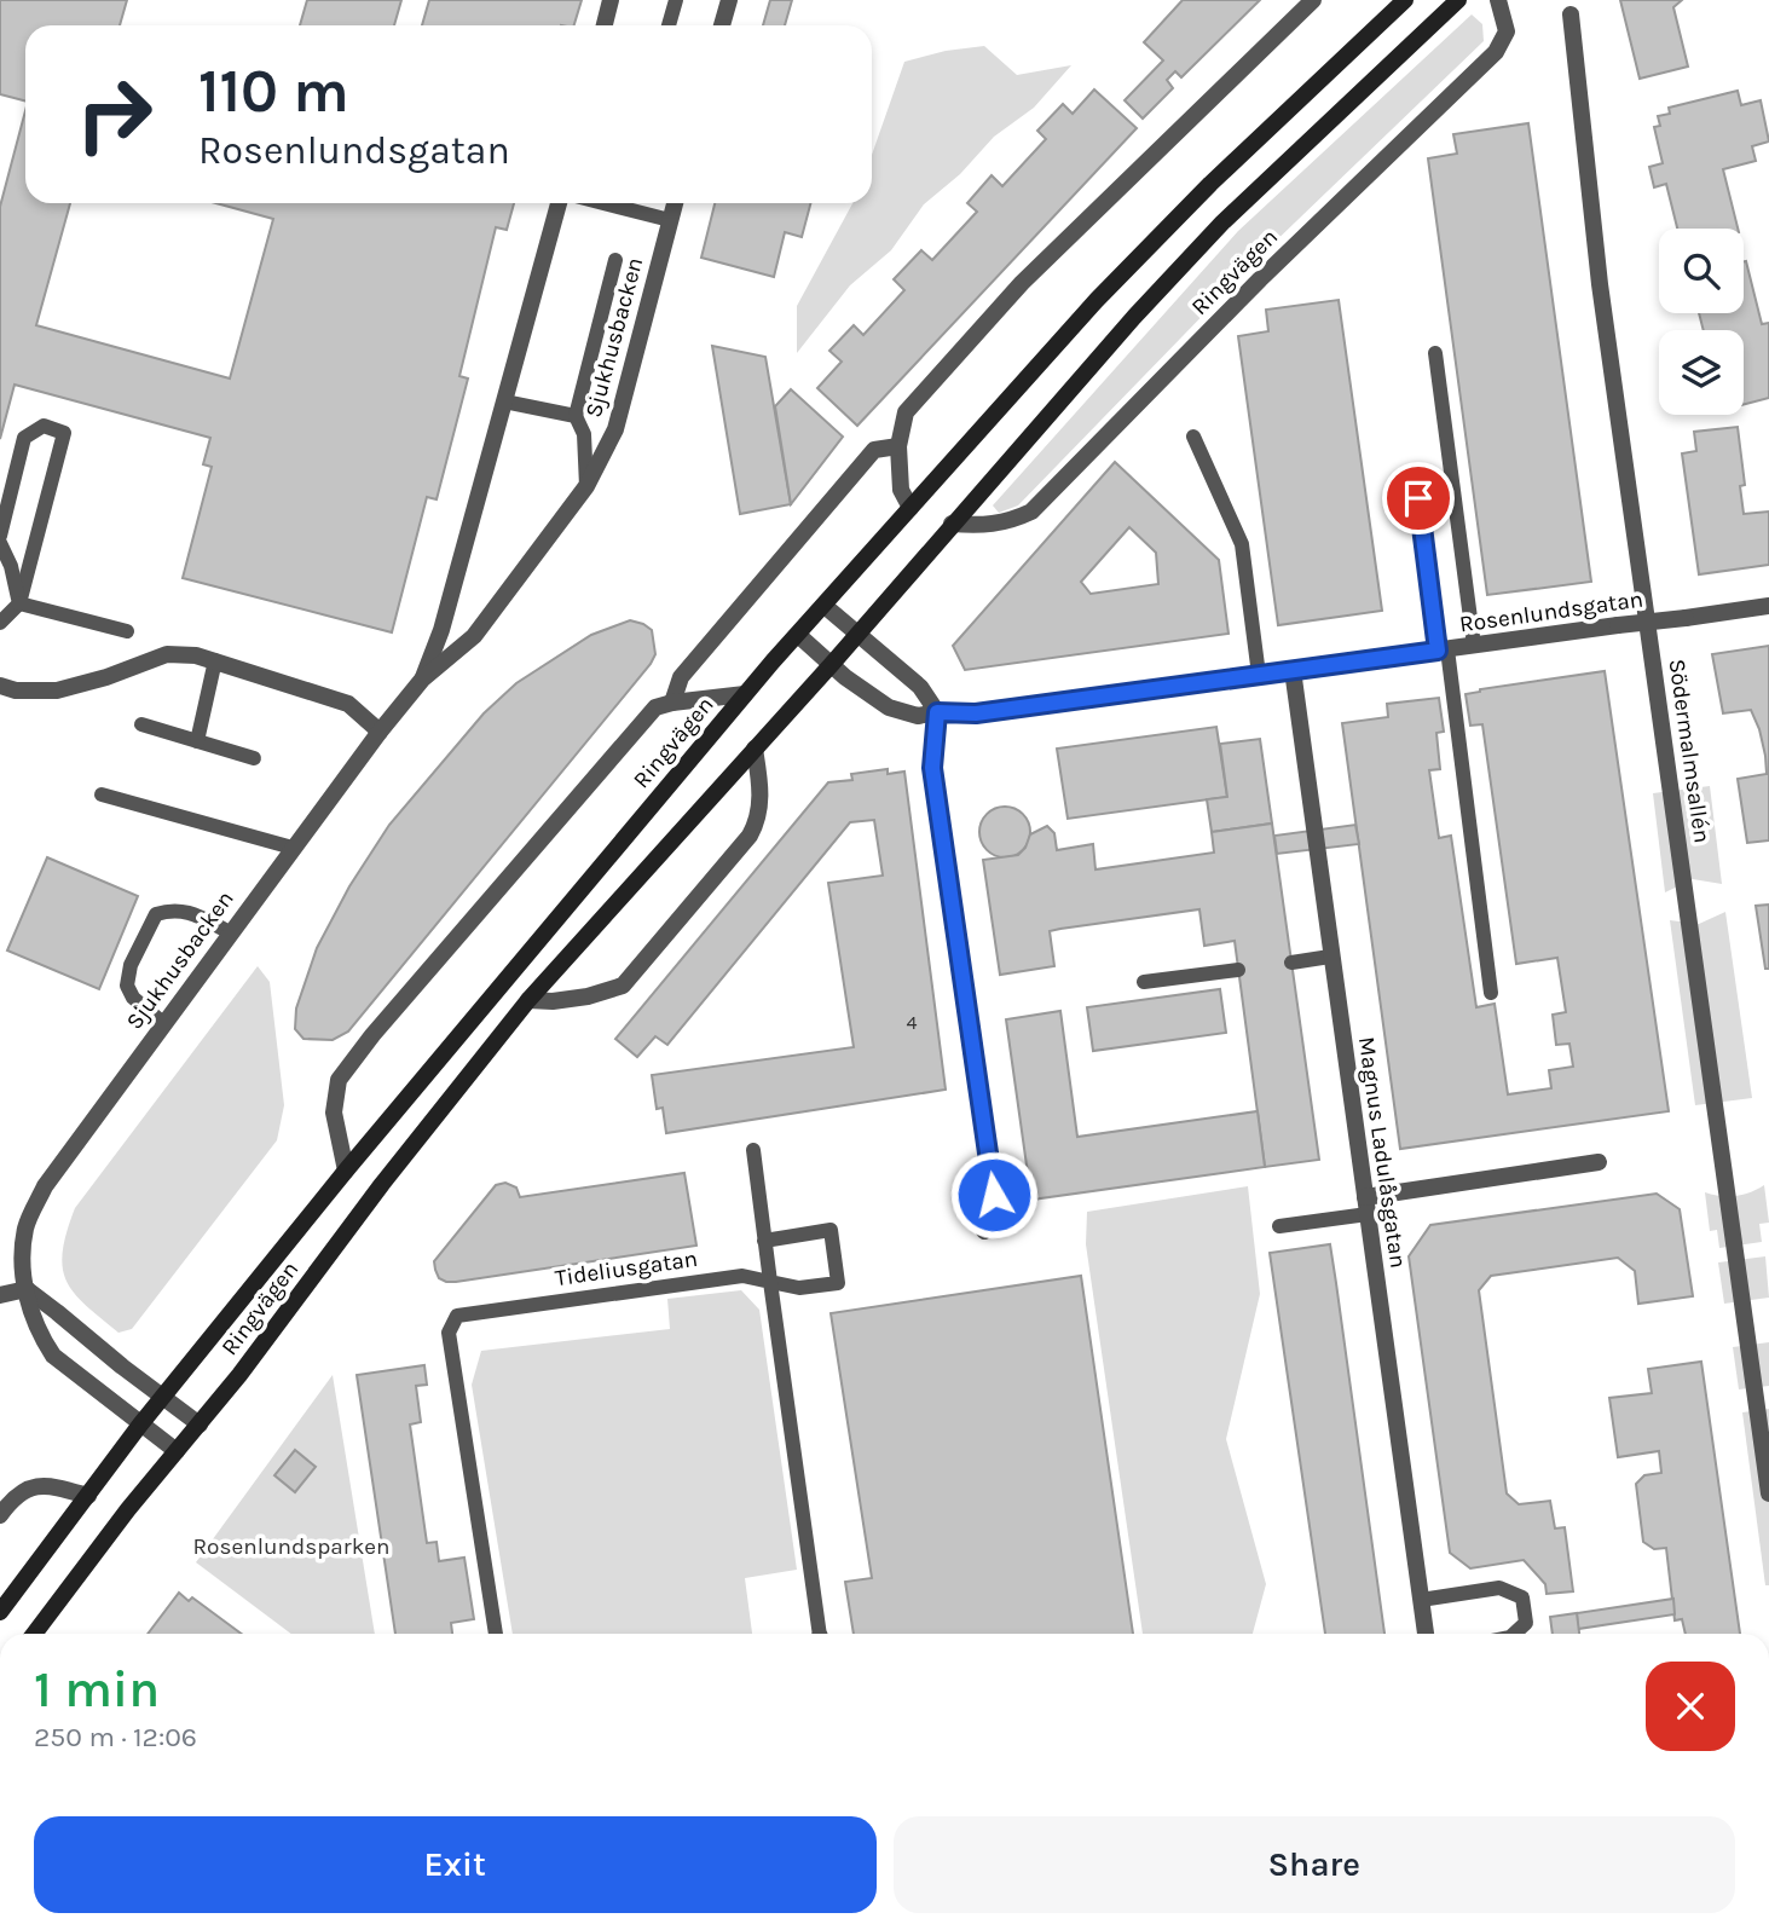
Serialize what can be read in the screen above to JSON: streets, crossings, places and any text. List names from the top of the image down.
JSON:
{
  "streets": {
    "main road": ["Ringvägen"],
    "street": [
      "Sjukhusbacken",
      "Rosenlundsgatan",
      "Södermalmsallén",
      "Magnus Ladulåsgatan"
    ],
    "lane": ["Tideliusgatan"]
  },
  "crossings": [
    ["Ringvägen", "Sjukhusbacken"],
    ["Ringvägen", "Rosenlundsgatan"],
    ["Rosenlundsgatan", "Magnus Ladulåsgatan"]
  ],
  "parks": ["Rosenlundsparken"],
  "house_numbers": ["4"],
  "page": {
    "turn": ["110 m", "Rosenlundsgatan"],
    "heading": ["1 min", "250 m · 12:06"],
    "buttons": ["Exit", "Share"]
  }
}
